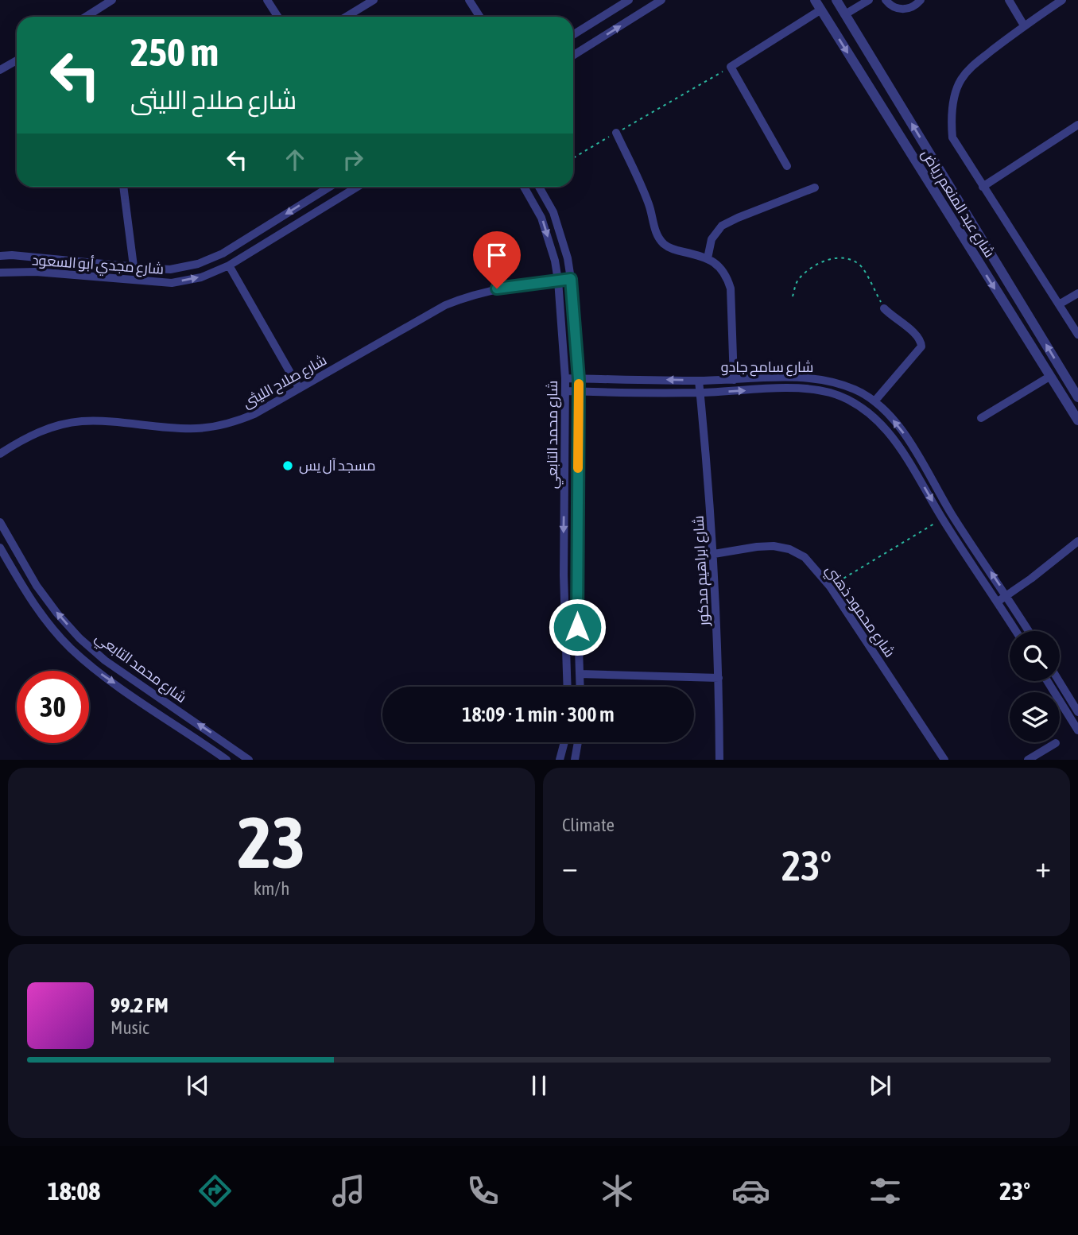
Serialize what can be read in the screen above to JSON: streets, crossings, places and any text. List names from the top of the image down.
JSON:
{
  "streets": {
    "street": [
      "شارع عبد المنعم رياض",
      "شارع مجدي أبو السعود",
      "شارع سامح جادو",
      "شارع صلاح الليثى",
      "شارع محمد التابعي",
      "شارع ابراهيم مدكور",
      "شارع محمود ذهني"
    ]
  },
  "crossings": [
    ["شارع سامح جادو", "شارع محمد التابعي"],
    ["شارع سامح جادو", "شارع ابراهيم مدكور"],
    ["شارع صلاح الليثى", "شارع محمد التابعي"],
    ["شارع ابراهيم مدكور", "شارع محمود ذهني"]
  ],
  "places": ["مسجد آل يس"],
  "page": {
    "turn": ["250 m", "شارع صلاح الليثى"],
    "limit": "30",
    "trip": "18:09 · 1 min · 300 m",
    "tile": [
      ["23", "km/h"],
      "Climate"
    ],
    "heat": ["−", "23°", "+"],
    "song": ["99.2 FM", "Music"],
    "tabs": ["18:08", "23°"]
  }
}
